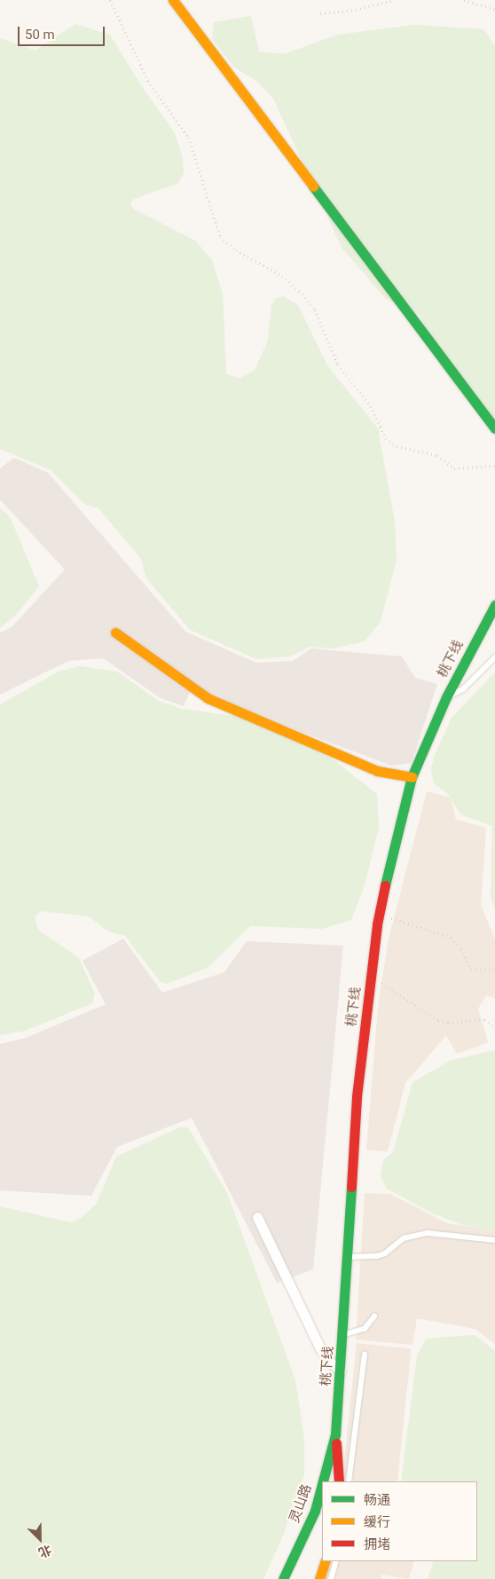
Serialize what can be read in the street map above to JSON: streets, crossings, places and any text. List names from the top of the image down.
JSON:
{
  "streets": {
    "main road": ["桃下线", "灵山路"]
  },
  "crossings": [
    ["桃下线", "灵山路"]
  ],
  "legend": ["畅通", "缓行", "拥堵"],
  "scale_bar": "50 m",
  "north": "bottom right"
}
